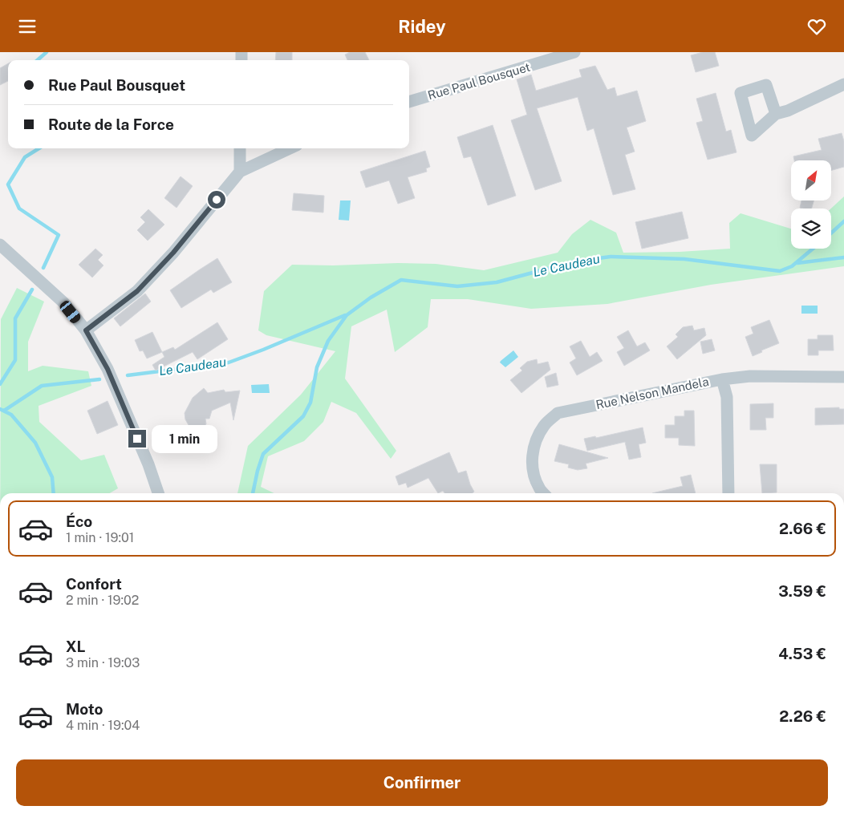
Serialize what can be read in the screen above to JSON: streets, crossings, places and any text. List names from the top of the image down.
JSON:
{
  "streets": {
    "street": ["Rue Paul Bousquet", "Rue Nelson Mandela"]
  },
  "water": ["Le Caudeau"],
  "north": "top right",
  "page": {
    "header": "Ridey",
    "banner": ["Rue Paul Bousquet", "Route de la Force"],
    "bubble": "1 min",
    "list": [
      {
        "name": "Éco",
        "note": "1 min · 19:01",
        "value": "2.66 €"
      },
      {
        "name": "Confort",
        "note": "2 min · 19:02",
        "value": "3.59 €"
      },
      {
        "name": "XL",
        "note": "3 min · 19:03",
        "value": "4.53 €"
      },
      {
        "name": "Moto",
        "note": "4 min · 19:04",
        "value": "2.26 €"
      }
    ],
    "buttons": "Confirmer"
  }
}
